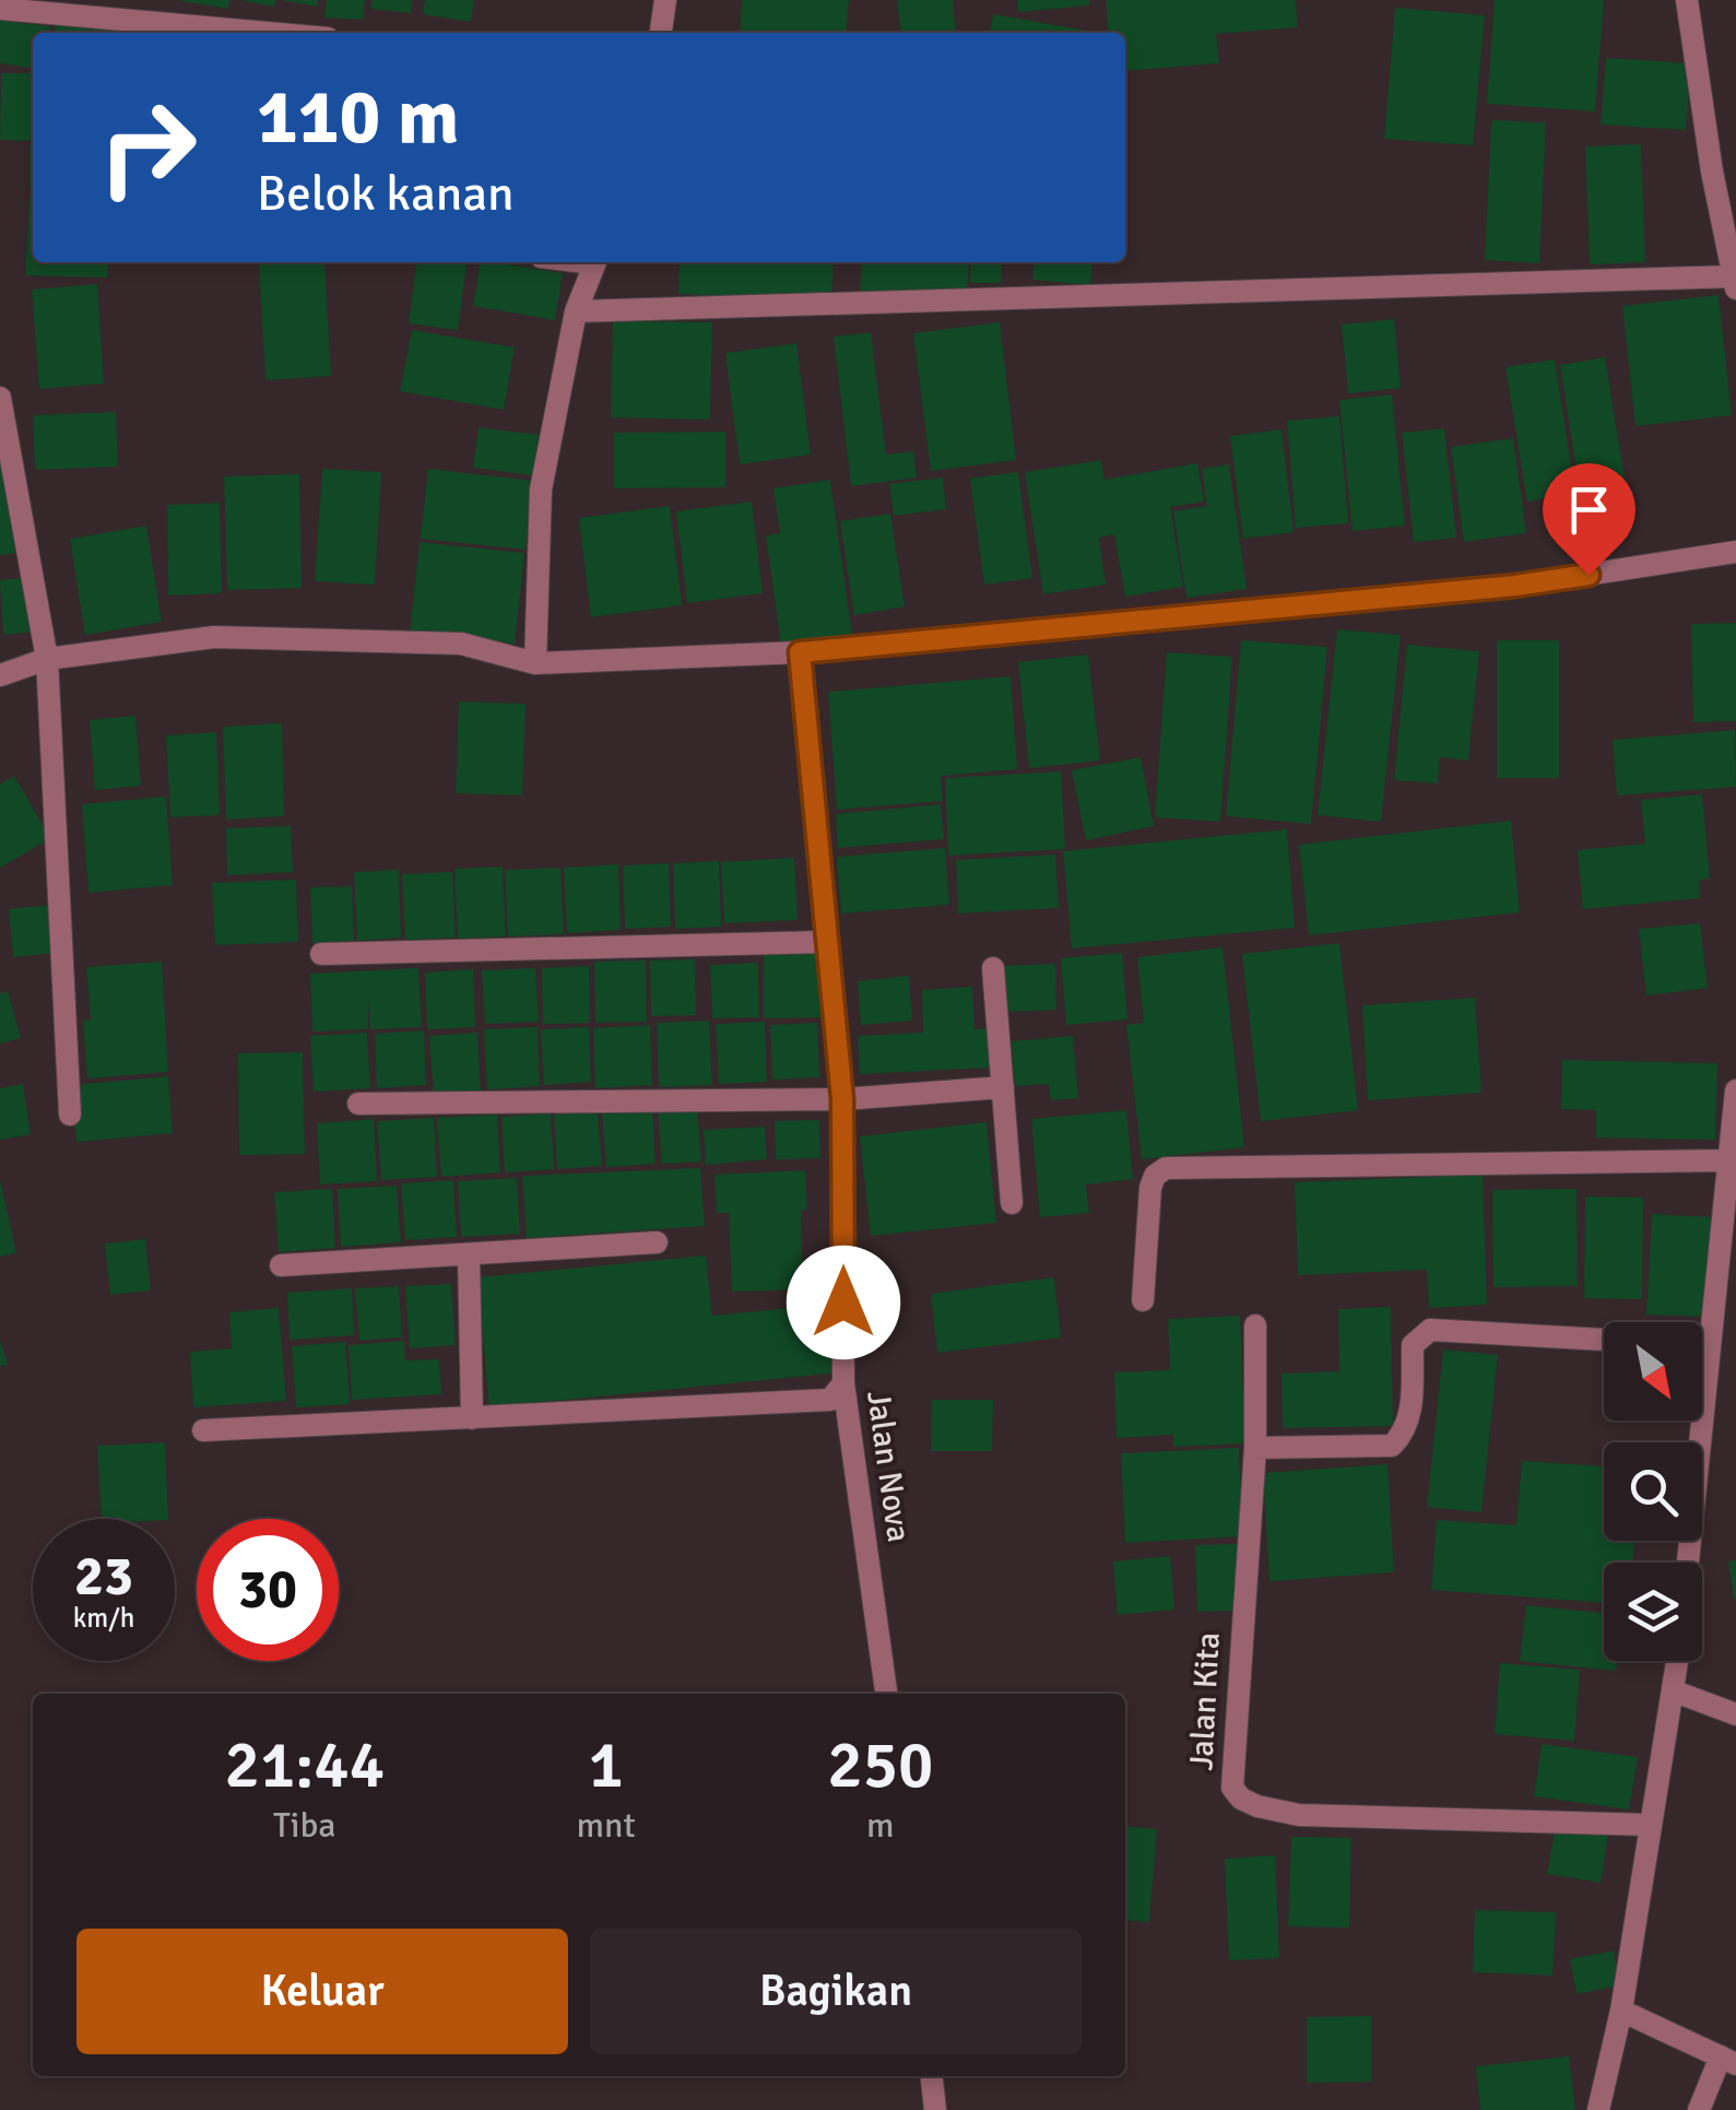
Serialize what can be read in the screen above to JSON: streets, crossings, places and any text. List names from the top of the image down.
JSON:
{
  "streets": {
    "street": ["Jalan Nova", "Jalan Kita"]
  },
  "north": "bottom right",
  "page": {
    "turn": ["110 m", "Belok kanan"],
    "speed": "23 km/h",
    "limit": "30",
    "eta": [
      "21:44",
      "Tiba",
      "1",
      "mnt",
      "250",
      "m"
    ],
    "buttons": ["Keluar", "Bagikan"]
  }
}
